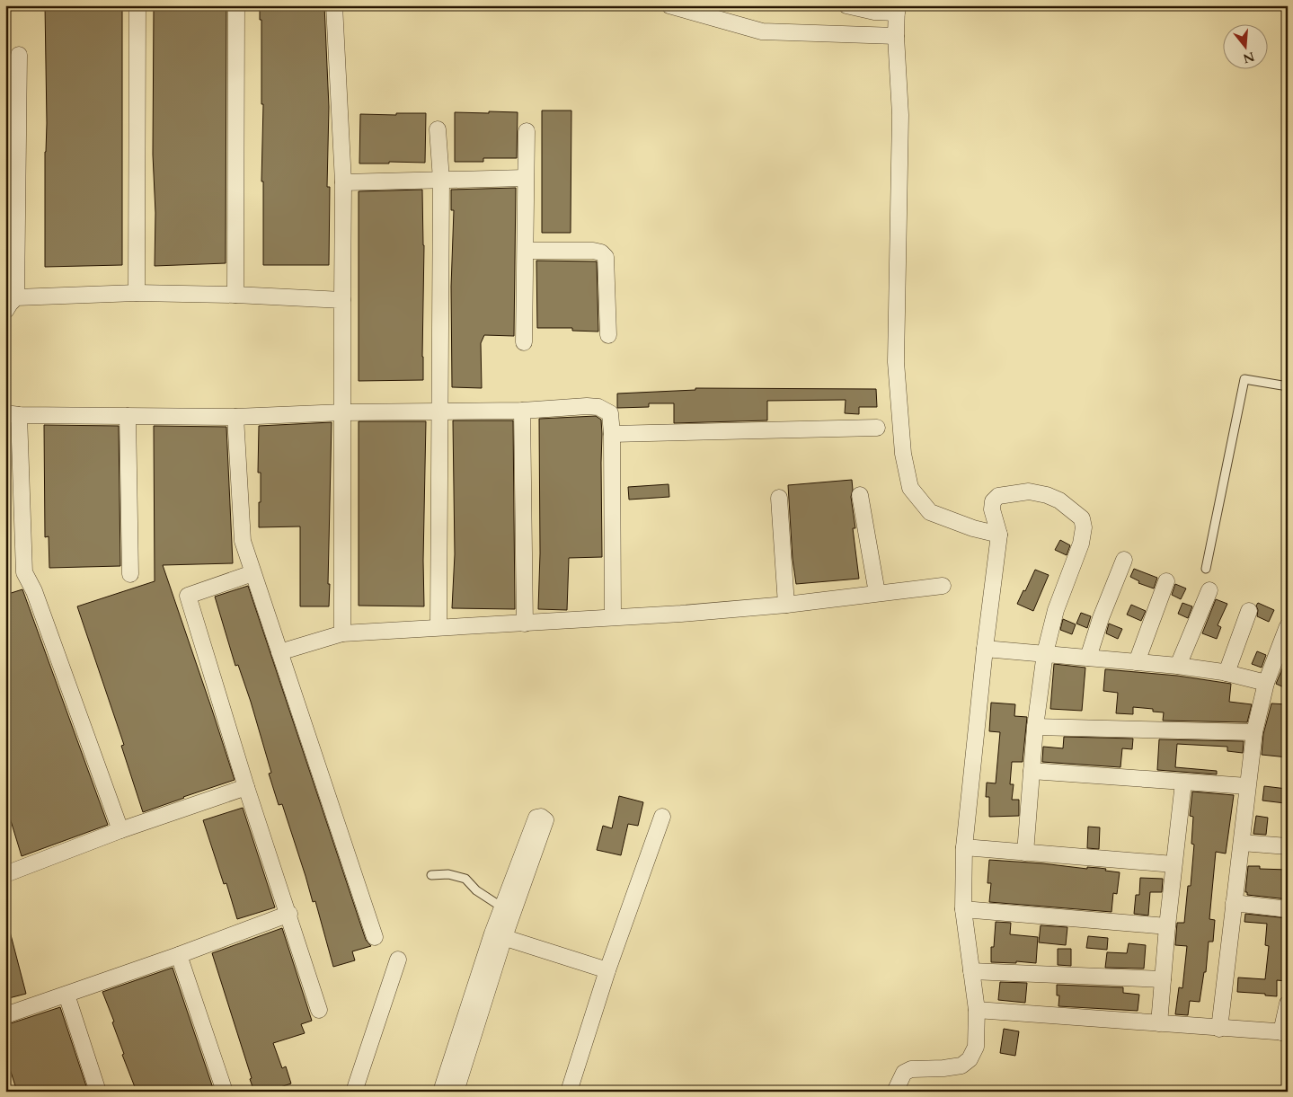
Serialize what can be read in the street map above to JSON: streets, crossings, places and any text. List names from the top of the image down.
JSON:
{
  "north": "bottom"
}
